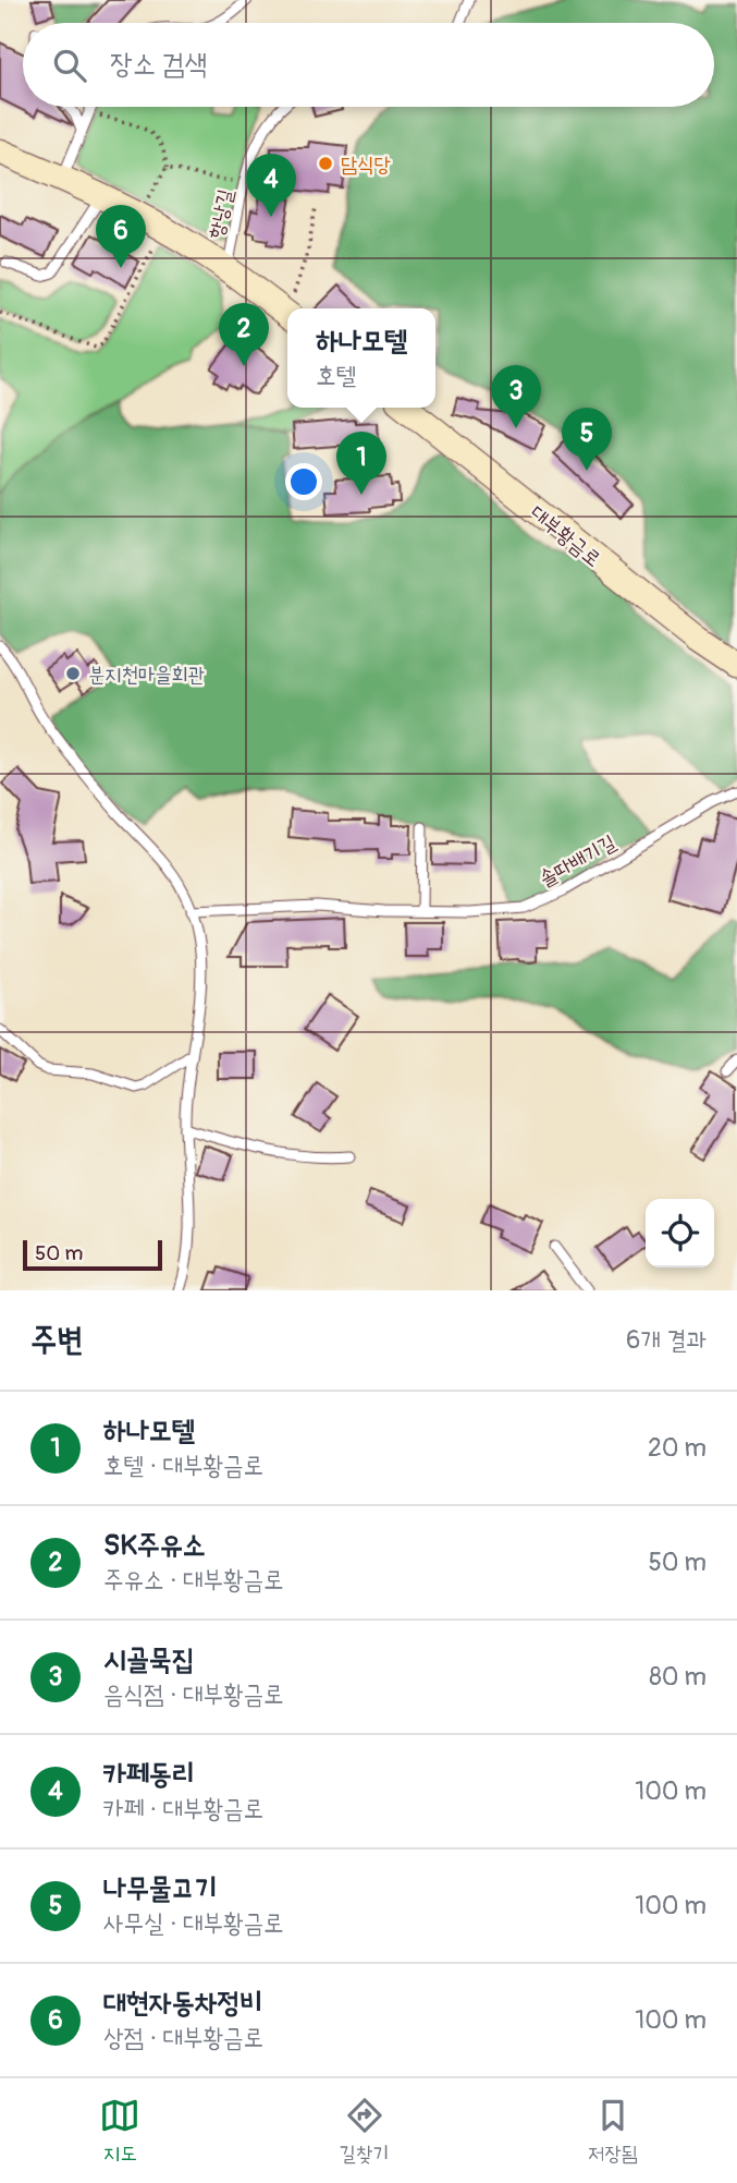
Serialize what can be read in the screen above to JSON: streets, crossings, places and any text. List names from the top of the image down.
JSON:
{
  "streets": {
    "main road": ["대부황금로"],
    "lane": ["항낭길", "솔따배기길"]
  },
  "places": ["담식당", "분지천마을회관"],
  "scale_bar": "50 m",
  "page": {
    "search": "장소 검색",
    "pins": [
      "4",
      "6",
      "2",
      "3",
      "5",
      "1"
    ],
    "popup": ["하나모텔", "호텔"],
    "scale": "50 m",
    "heading": ["주변", "6개 결과"],
    "list": [
      {
        "mark": "1",
        "name": "하나모텔",
        "note": "호텔 · 대부황금로",
        "value": "20 m"
      },
      {
        "mark": "2",
        "name": "SK주유소",
        "note": "주유소 · 대부황금로",
        "value": "50 m"
      },
      {
        "mark": "3",
        "name": "시골묵집",
        "note": "음식점 · 대부황금로",
        "value": "80 m"
      },
      {
        "mark": "4",
        "name": "카페동리",
        "note": "카페 · 대부황금로",
        "value": "100 m"
      },
      {
        "mark": "5",
        "name": "나무물고기",
        "note": "사무실 · 대부황금로",
        "value": "100 m"
      },
      {
        "mark": "6",
        "name": "대현자동차정비",
        "note": "상점 · 대부황금로",
        "value": "100 m"
      }
    ],
    "nav": ["지도", "길찾기", "저장됨"]
  }
}
